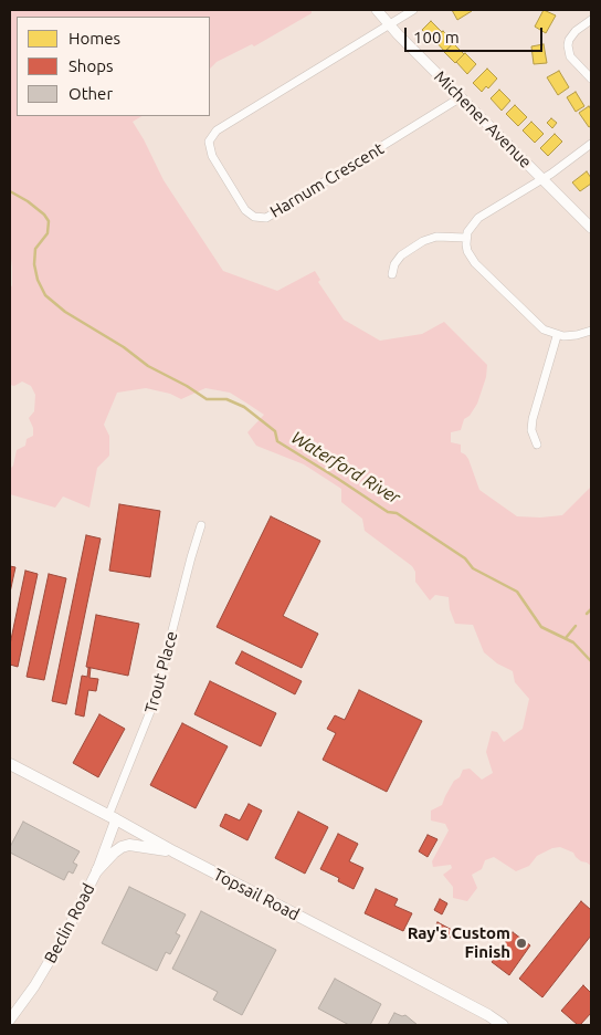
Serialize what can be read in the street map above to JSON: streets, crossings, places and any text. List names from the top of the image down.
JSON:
{
  "streets": {
    "main road": ["Topsail Road"],
    "street": [
      "Michener Avenue",
      "Harnum Crescent",
      "Trout Place",
      "Beclin Road"
    ]
  },
  "crossings": [
    ["Michener Avenue", "Harnum Crescent"],
    ["Trout Place", "Topsail Road"],
    ["Trout Place", "Beclin Road"],
    ["Topsail Road", "Beclin Road"]
  ],
  "water": ["Waterford River"],
  "places": ["Ray's Custom Finish"],
  "legend": ["Homes", "Shops", "Other"],
  "scale_bar": "100 m"
}
